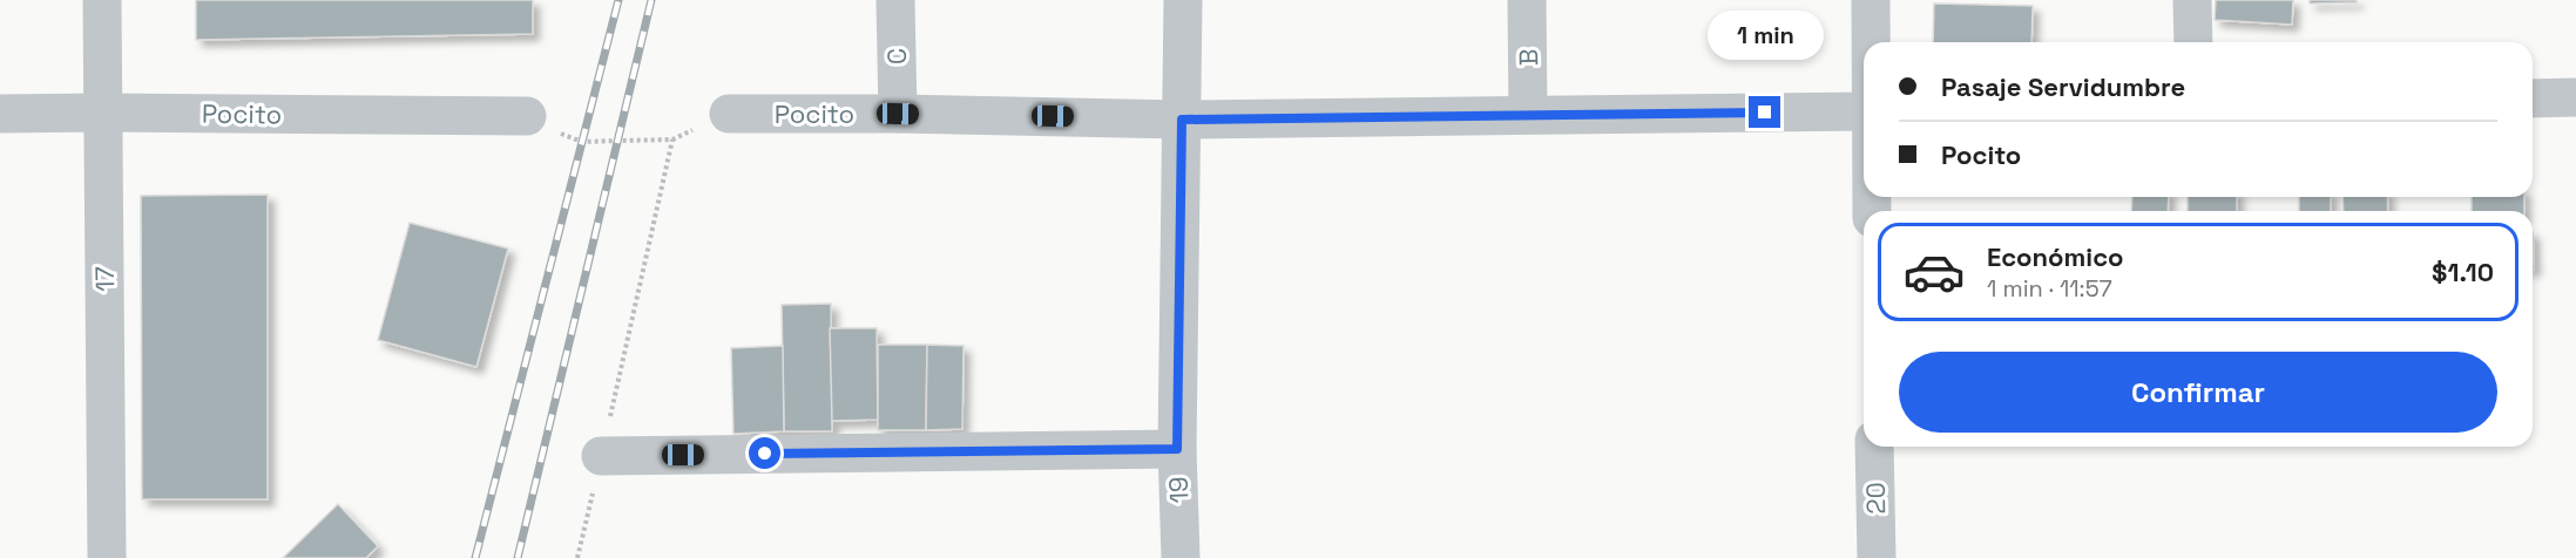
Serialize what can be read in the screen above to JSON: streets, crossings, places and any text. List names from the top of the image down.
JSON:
{
  "streets": {
    "street": [
      "C",
      "B",
      "Pocito",
      "17",
      "19",
      "20"
    ]
  },
  "crossings": [
    ["C", "Pocito"],
    ["B", "Pocito"],
    ["Pocito", "17"],
    ["Pocito", "19"]
  ],
  "page": {
    "bubble": "1 min",
    "banner": ["Pasaje Servidumbre", "Pocito"],
    "list": [
      {
        "name": "Económico",
        "note": "1 min · 11:57",
        "value": "$1.10"
      }
    ],
    "buttons": "Confirmar"
  }
}
